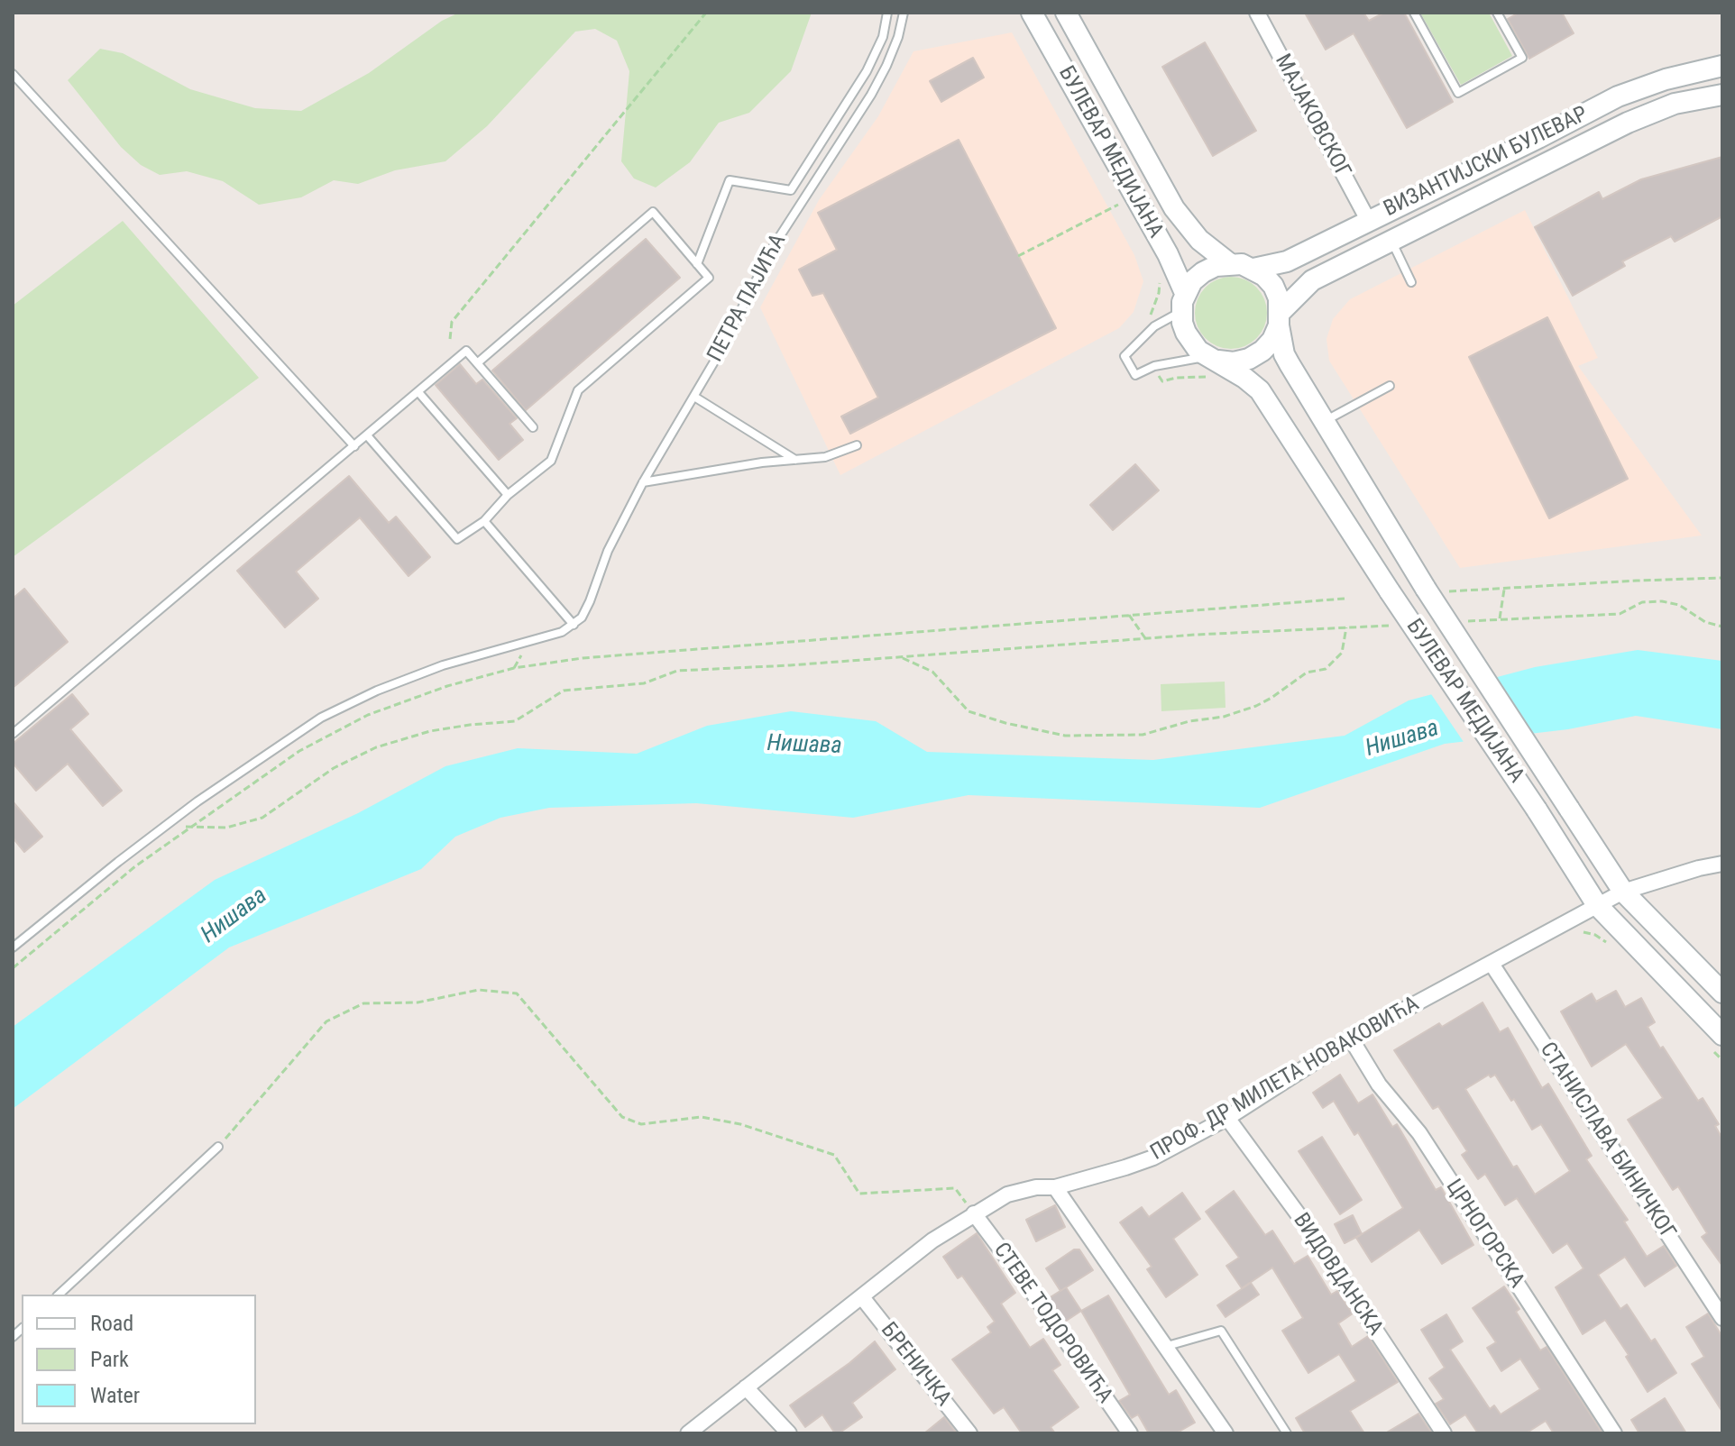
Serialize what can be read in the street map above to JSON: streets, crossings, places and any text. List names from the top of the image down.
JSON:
{
  "streets": {
    "main road": ["БУЛЕВАР МЕДИЈАНА", "ВИЗАНТИЈСКИ БУЛЕВАР"],
    "street": [
      "МАЈАКОВСКОГ",
      "ПРОФ. ДР МИЛЕТА НОВАКОВИЋА",
      "СТАНИСЛАВА БИНИЧКОГ",
      "ЦРНОГОРСКА",
      "ВИДОВДАНСКА",
      "СТЕВЕ ТОДОРОВИЋА",
      "БРЕНИЧКА"
    ],
    "lane": ["ПЕТРА ПАЈИЋА"]
  },
  "crossings": [
    ["МАЈАКОВСКОГ", "ВИЗАНТИЈСКИ БУЛЕВАР"],
    ["БУЛЕВАР МЕДИЈАНА", "ВИЗАНТИЈСКИ БУЛЕВАР"],
    ["БУЛЕВАР МЕДИЈАНА", "ПРОФ. ДР МИЛЕТА НОВАКОВИЋА"],
    ["ПРОФ. ДР МИЛЕТА НОВАКОВИЋА", "СТАНИСЛАВА БИНИЧКОГ"],
    ["ПРОФ. ДР МИЛЕТА НОВАКОВИЋА", "ЦРНОГОРСКА"],
    ["ПРОФ. ДР МИЛЕТА НОВАКОВИЋА", "ВИДОВДАНСКА"],
    ["ПРОФ. ДР МИЛЕТА НОВАКОВИЋА", "СТЕВЕ ТОДОРОВИЋА"],
    ["ПРОФ. ДР МИЛЕТА НОВАКОВИЋА", "БРЕНИЧКА"]
  ],
  "water": ["Нишава"],
  "legend": ["Road", "Park", "Water"]
}
